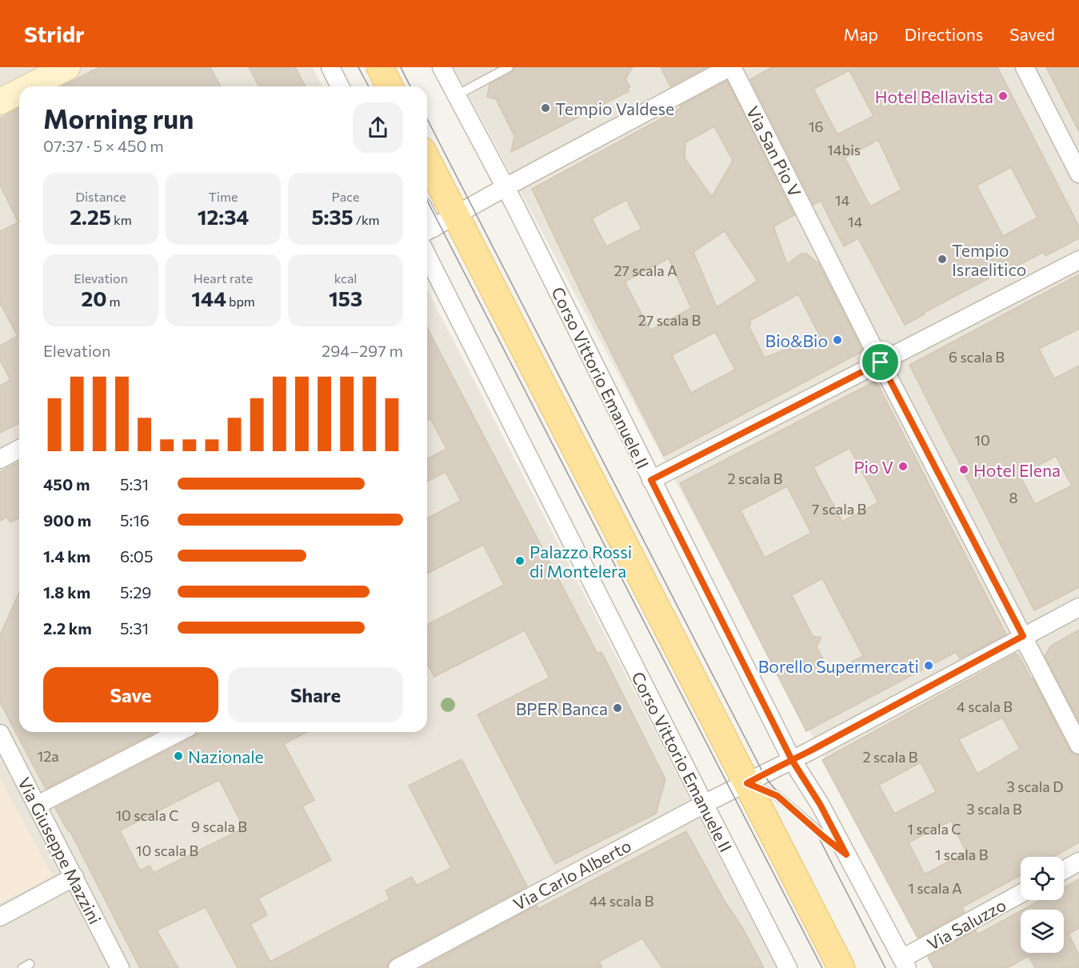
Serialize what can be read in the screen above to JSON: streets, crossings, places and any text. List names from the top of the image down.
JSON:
{
  "streets": {
    "street": [
      "Via San Pio V",
      "Corso Vittorio Emanuele II",
      "Via Giuseppe Mazzini",
      "Via Carlo Alberto",
      "Via Saluzzo"
    ]
  },
  "crossings": [
    ["Corso Vittorio Emanuele II", "Via Carlo Alberto"],
    ["Corso Vittorio Emanuele II", "Via Saluzzo"]
  ],
  "places": [
    "Hotel Bellavista",
    "Tempio Valdese",
    "Tempio Israelitico",
    "Bio&Bio",
    "Pio V",
    "Hotel Elena",
    "Palazzo Rossi di Montelera",
    "Borello Supermercati",
    "BPER Banca",
    "Nazionale"
  ],
  "house_numbers": [
    "16",
    "14bis",
    "14",
    "14",
    "27 scala A",
    "27 scala B",
    "6 scala B",
    "10",
    "2 scala B",
    "8",
    "7 scala B",
    "4 scala B",
    "12a",
    "2 scala B",
    "3 scala D",
    "3 scala B",
    "10 scala C",
    "9 scala B",
    "1 scala C",
    "10 scala B",
    "1 scala B",
    "1 scala A",
    "44 scala B"
  ],
  "page": {
    "header": "Stridr",
    "nav": ["Map", "Directions", "Saved"],
    "heading": ["Morning run", "07:37 · 5 × 450 m"],
    "stats": [
      ["Distance", "2.25 km"],
      ["Time", "12:34"],
      ["Pace", "5:35 /km"],
      ["Elevation", "20 m"],
      ["Heart rate", "144 bpm"],
      ["kcal", "153"]
    ],
    "chart": ["Elevation", "294–297 m"],
    "list": [
      {
        "name": "450 m",
        "note": "5:31"
      },
      {
        "name": "900 m",
        "note": "5:16"
      },
      {
        "name": "1.4 km",
        "note": "6:05"
      },
      {
        "name": "1.8 km",
        "note": "5:29"
      },
      {
        "name": "2.2 km",
        "note": "5:31"
      }
    ],
    "buttons": ["Save", "Share"]
  }
}
